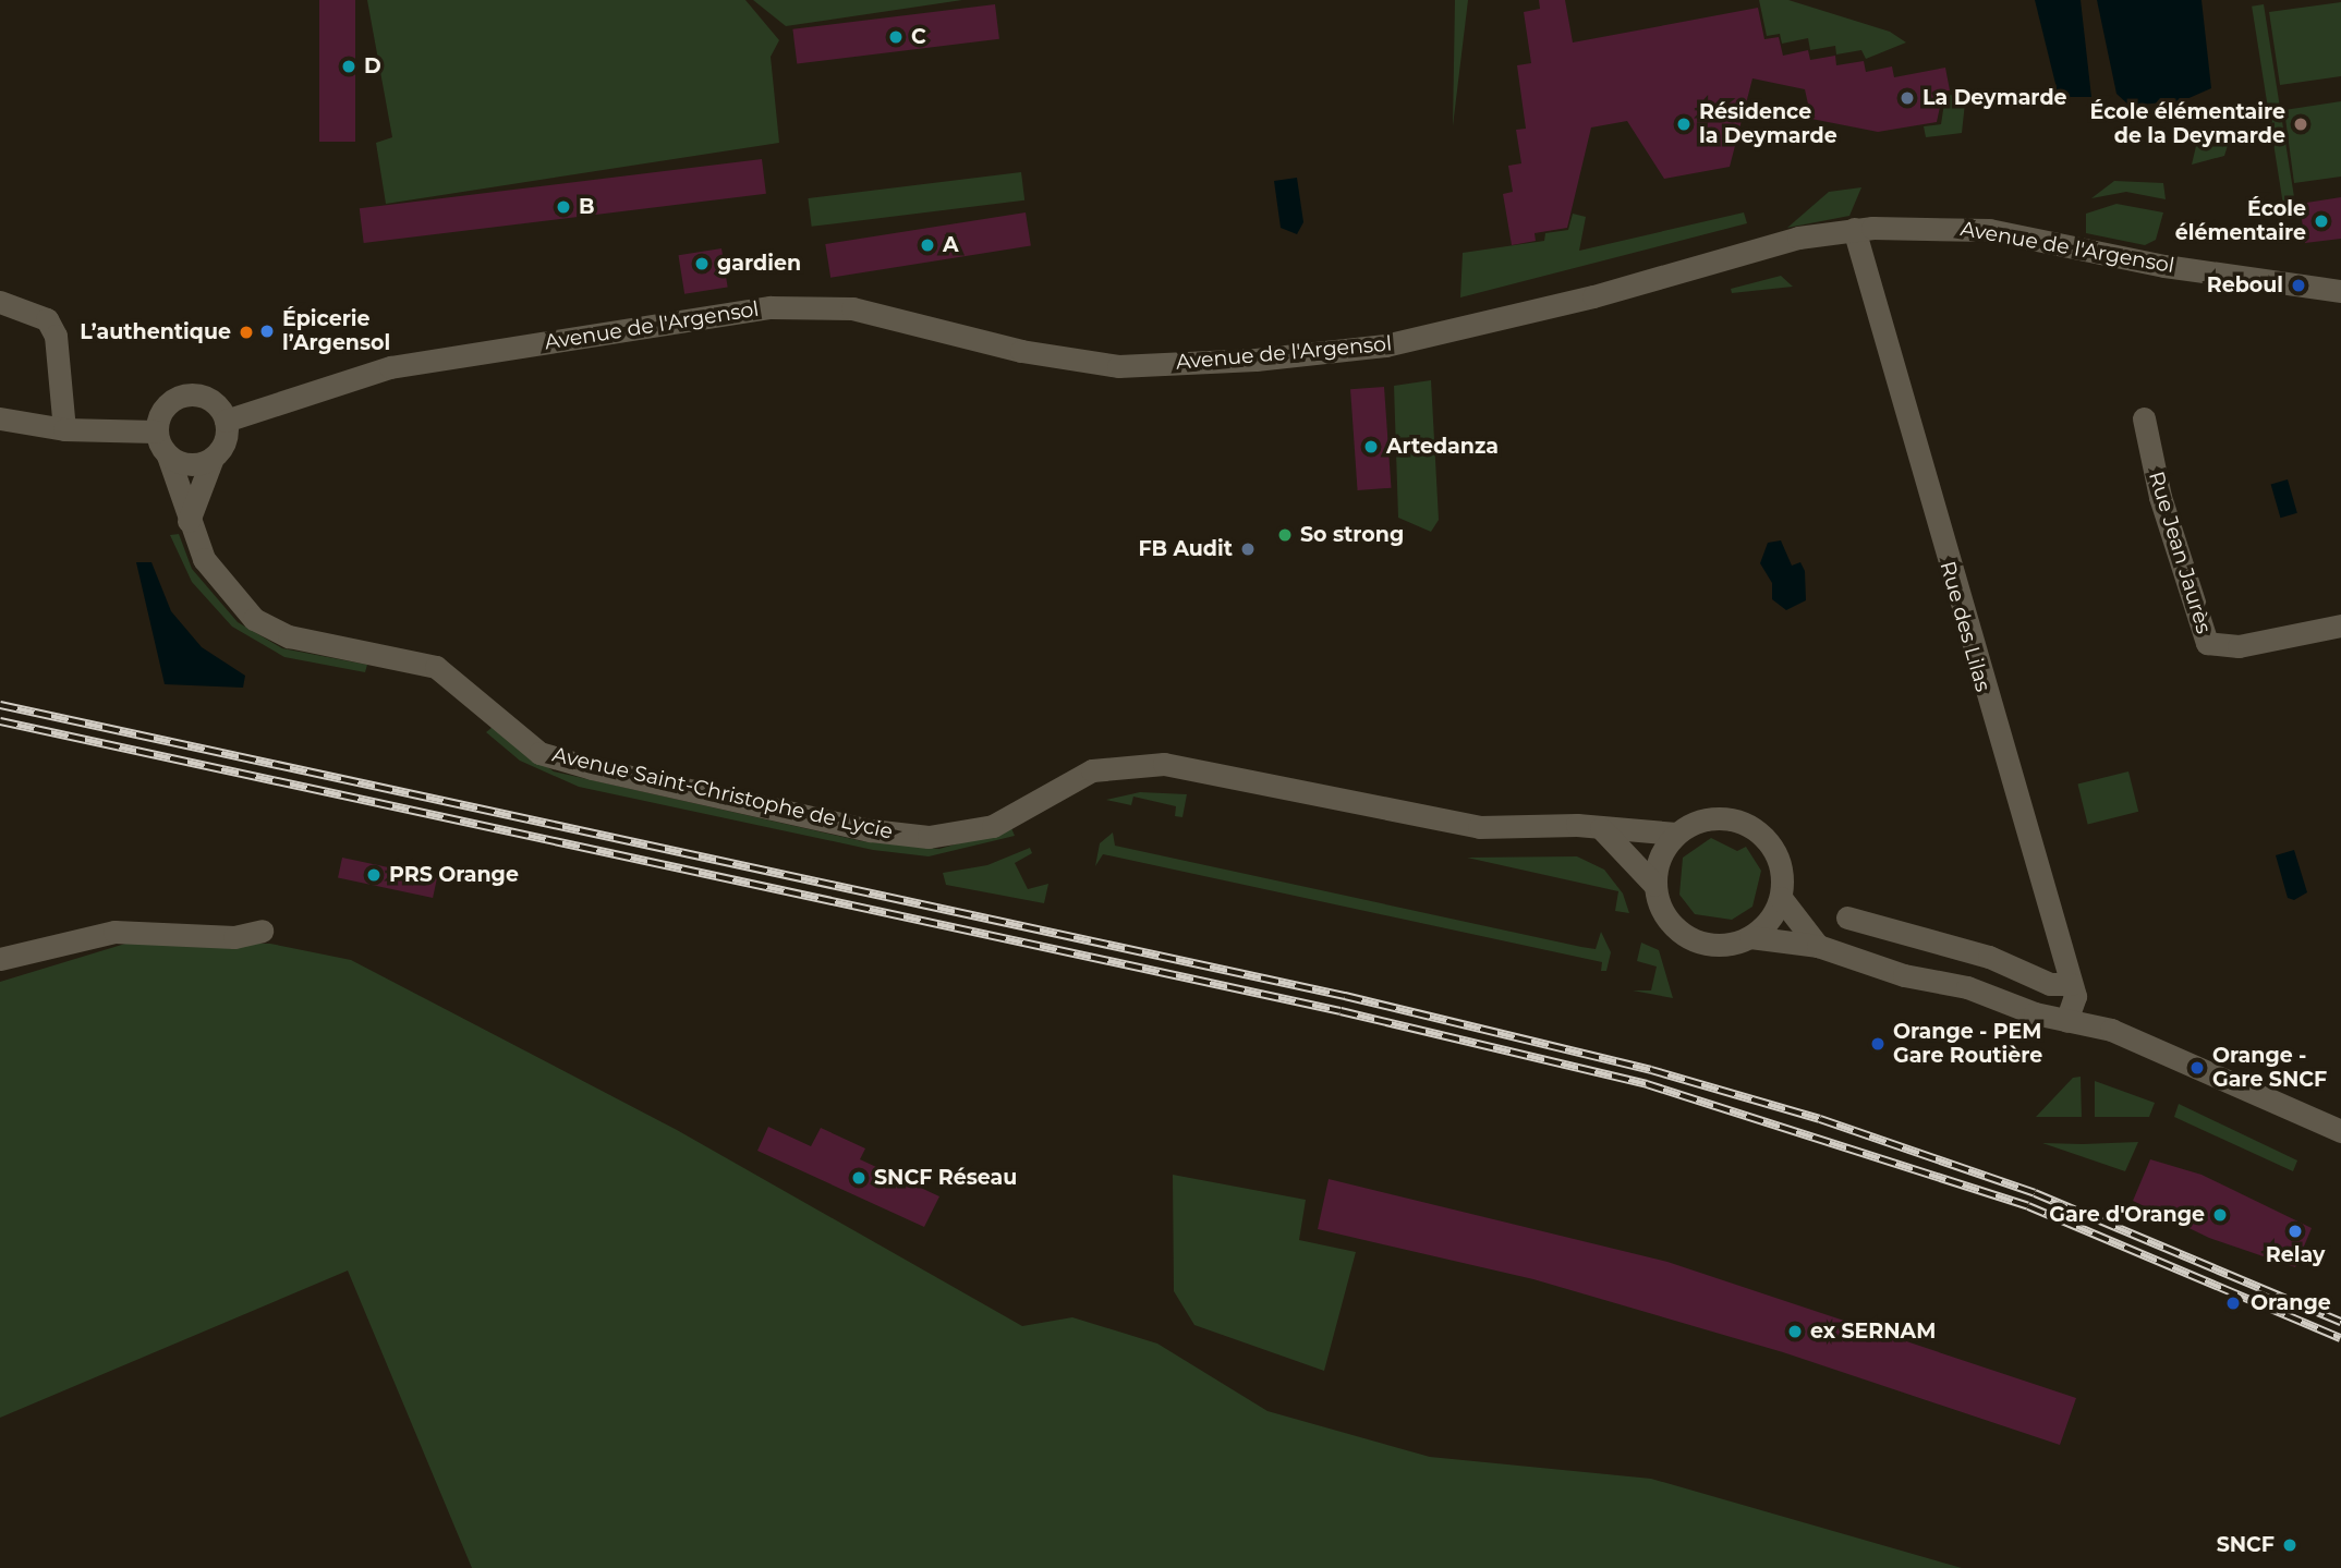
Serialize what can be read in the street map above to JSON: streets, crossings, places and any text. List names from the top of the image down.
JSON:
{
  "streets": {
    "street": [
      "Avenue de l'Argensol",
      "Rue Jean Jaurès",
      "Rue des Lilas",
      "Avenue Saint-Christophe de Lycie"
    ]
  },
  "crossings": [
    ["Avenue de l'Argensol", "Rue des Lilas"],
    ["Avenue de l'Argensol", "Avenue Saint-Christophe de Lycie"]
  ],
  "places": [
    "C",
    "D",
    "La Deymarde",
    "Résidence la Deymarde",
    "École élémentaire de la Deymarde",
    "B",
    "École élémentaire",
    "A",
    "gardien",
    "Reboul",
    "Épicerie l’Argensol",
    "L’authentique",
    "Artedanza",
    "So strong",
    "FB Audit",
    "PRS Orange",
    "Orange - PEM Gare Routière",
    "Orange - Gare SNCF",
    "SNCF Réseau",
    "Gare d'Orange",
    "Relay",
    "Orange",
    "ex SERNAM",
    "SNCF"
  ]
}
